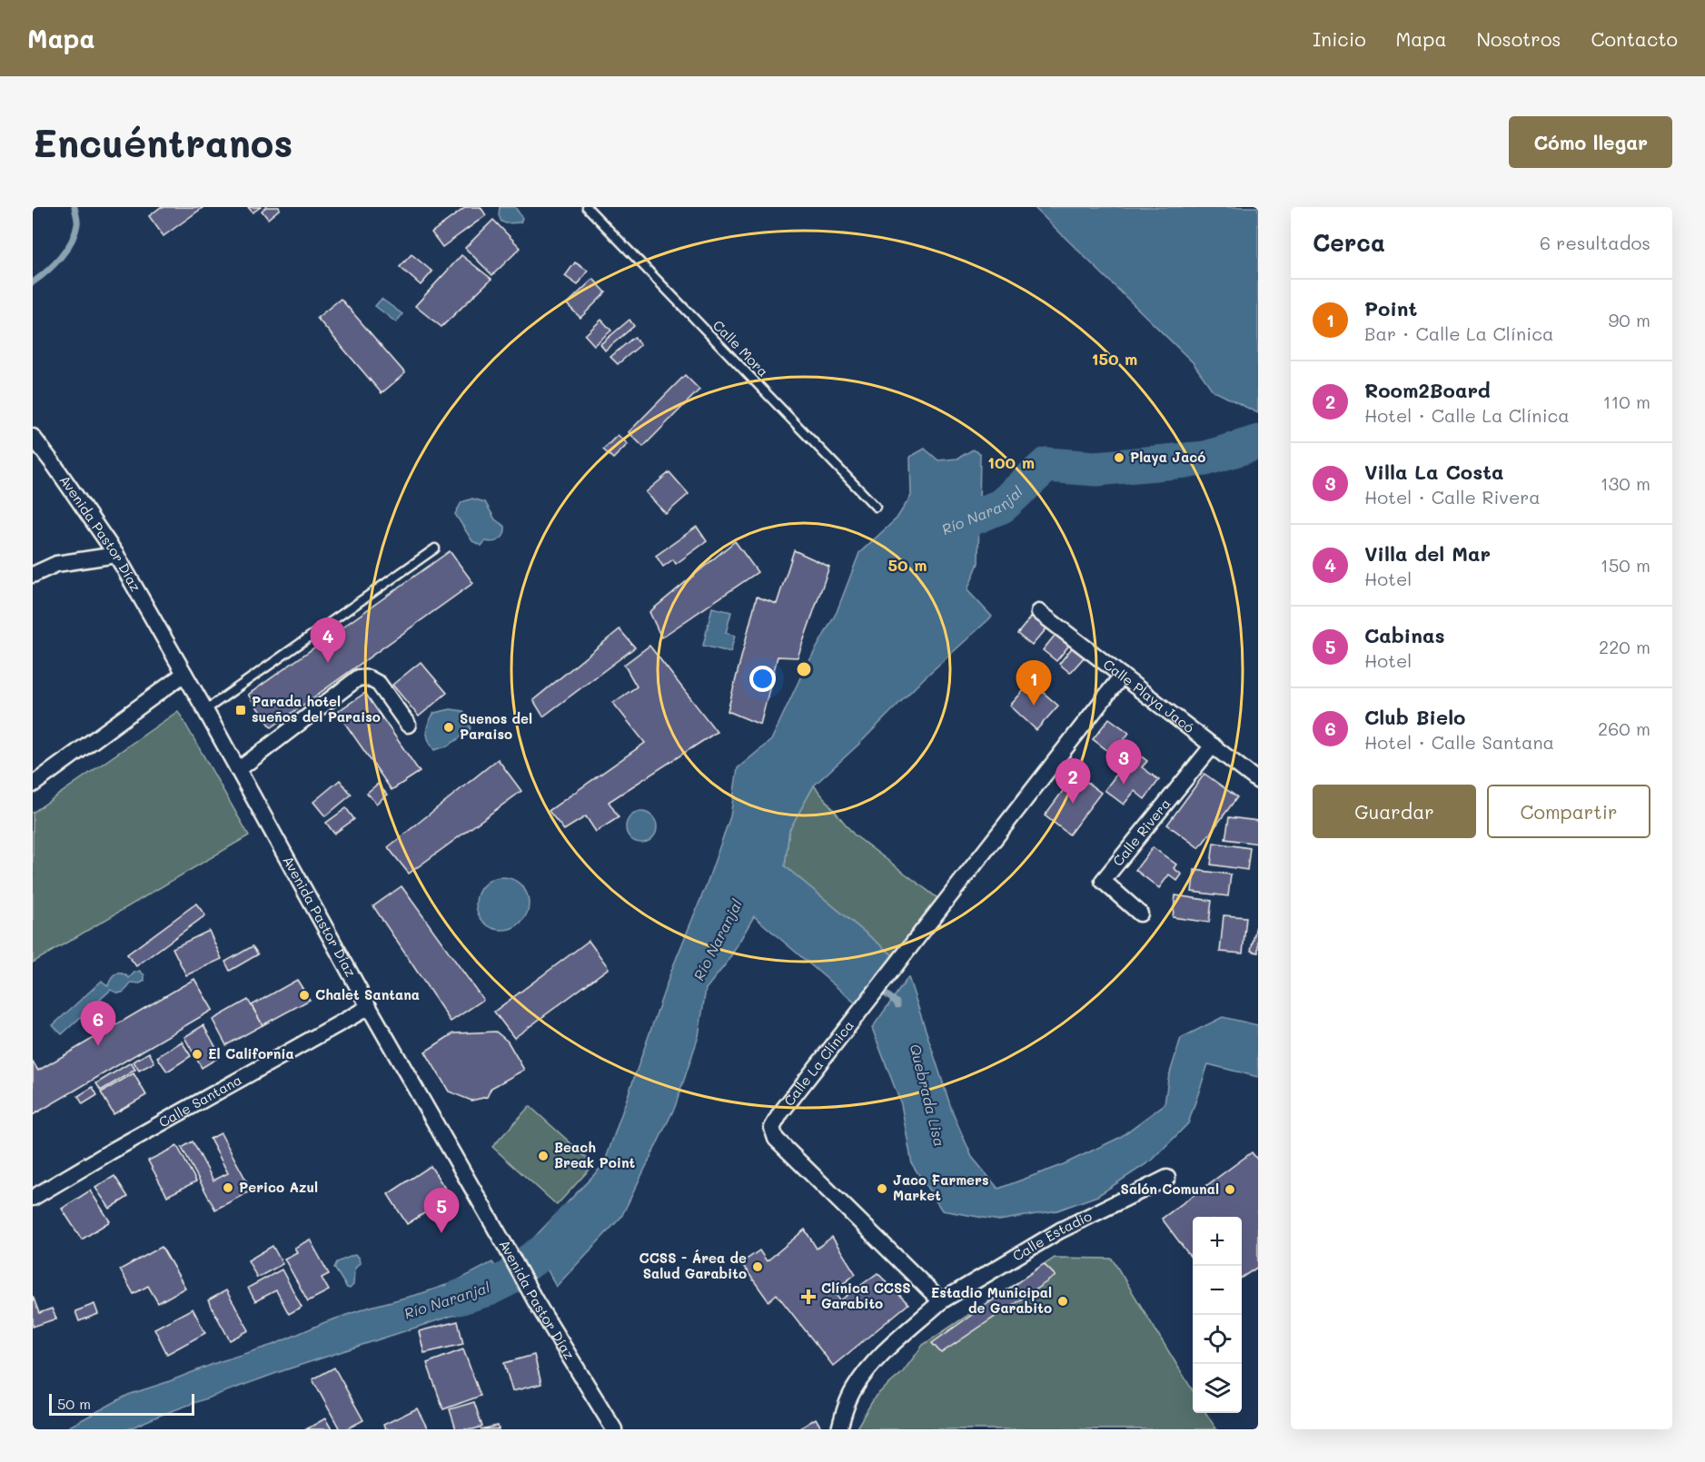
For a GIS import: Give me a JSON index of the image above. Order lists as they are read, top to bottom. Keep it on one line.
{"streets":{"street":["Avenida Pastor Díaz","Calle Playa Jacó","Calle Rivera","Calle La Clínica","Calle Santana","Calle Estadio"],"lane":["Calle Mora"]},"crossings":[["Avenida Pastor Díaz","Calle Santana"],["Calle Playa Jacó","Calle Rivera"],["Calle Playa Jacó","Calle La Clínica"],["Calle La Clínica","Calle Estadio"]],"water":["Río Naranjal","Quebrada Lisa"],"places":{"other":["Playa Jacó","Suenos del Paraiso","Chalet Santana","El California","Beach Break Point","Perico Azul","Jaco Farmers Market","Salón Comunal","CCSS - Área de Salud Garabito","Estadio Municipal de Garabito"],"transit":["Parada hotel sueños del Paraiso"],"health":["Clínica CCSS Garabito"]},"scale_bar":"50 m","page":{"header":"Mapa","nav":["Inicio","Mapa","Nosotros","Contacto"],"buttons":["Cómo llegar",["Guardar","Compartir"]],"title":"Encuéntranos","heading":["Cerca","6 resultados"],"list":[{"mark":"1","name":"Point","note":"Bar · Calle La Clínica","value":"90 m"},{"mark":"2","name":"Room2Board","note":"Hotel · Calle La Clínica","value":"110 m"},{"mark":"3","name":"Villa La Costa","note":"Hotel · Calle Rivera","value":"130 m"},{"mark":"4","name":"Villa del Mar","note":"Hotel","value":"150 m"},{"mark":"5","name":"Cabinas","note":"Hotel","value":"220 m"},{"mark":"6","name":"Club Bielo","note":"Hotel · Calle Santana","value":"260 m"}],"pins":["4","1","3","2","6","5"],"map_buttons":["+","−"],"scale":"50 m"},"rings":["150 m","100 m","50 m"]}
